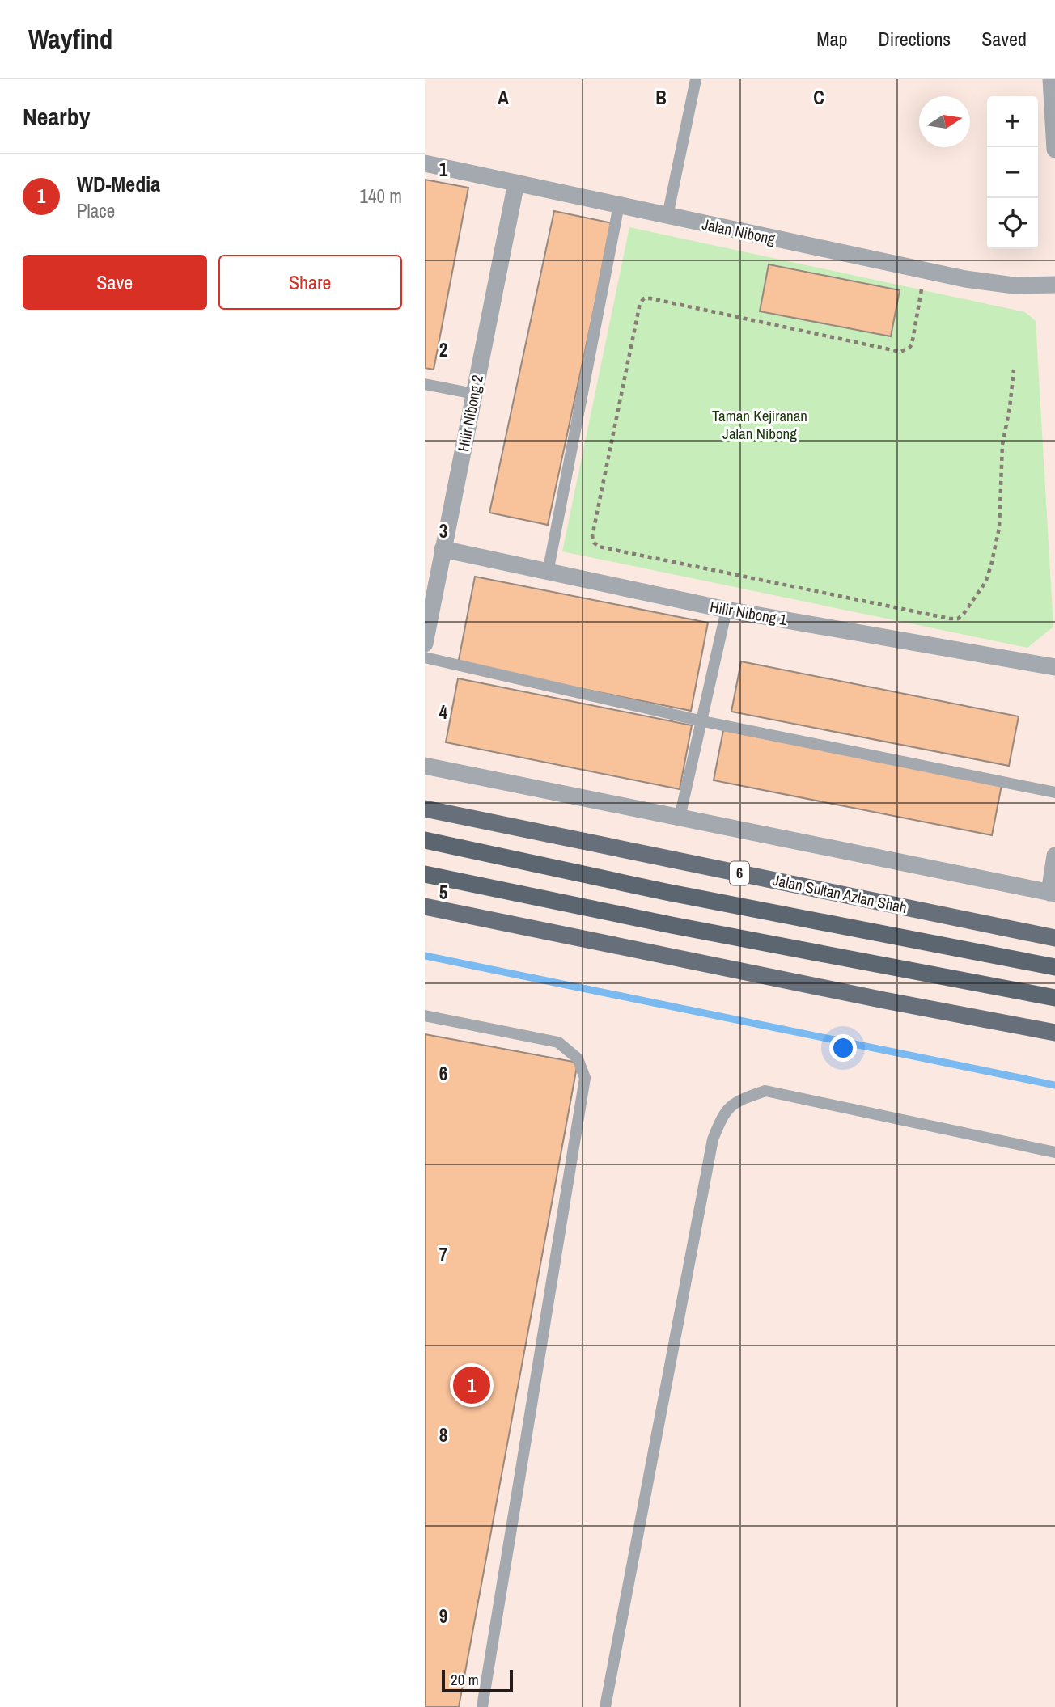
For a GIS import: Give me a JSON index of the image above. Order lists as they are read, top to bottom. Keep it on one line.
{"streets":{"highway":["6","Jalan Sultan Azlan Shah"],"street":["Jalan Nibong","Hilir Nibong 2","Hilir Nibong 1"]},"crossings":[["Jalan Nibong","Hilir Nibong 2"],["Hilir Nibong 2","Hilir Nibong 1"]],"parks":["Taman Kejiranan Jalan Nibong"],"scale_bar":"20 m","north":"right","page":{"header":"Wayfind","nav":["Map","Directions","Saved"],"heading":"Nearby","map_buttons":["+","−"],"list":[{"mark":"1","name":"WD-Media","note":"Place","value":"140 m"}],"buttons":["Save","Share"],"pins":"1","scale":"20 m"},"grid":{"columns":["A","B","C"],"rows":["1","2","3","4","5","6","7","8","9"]}}
